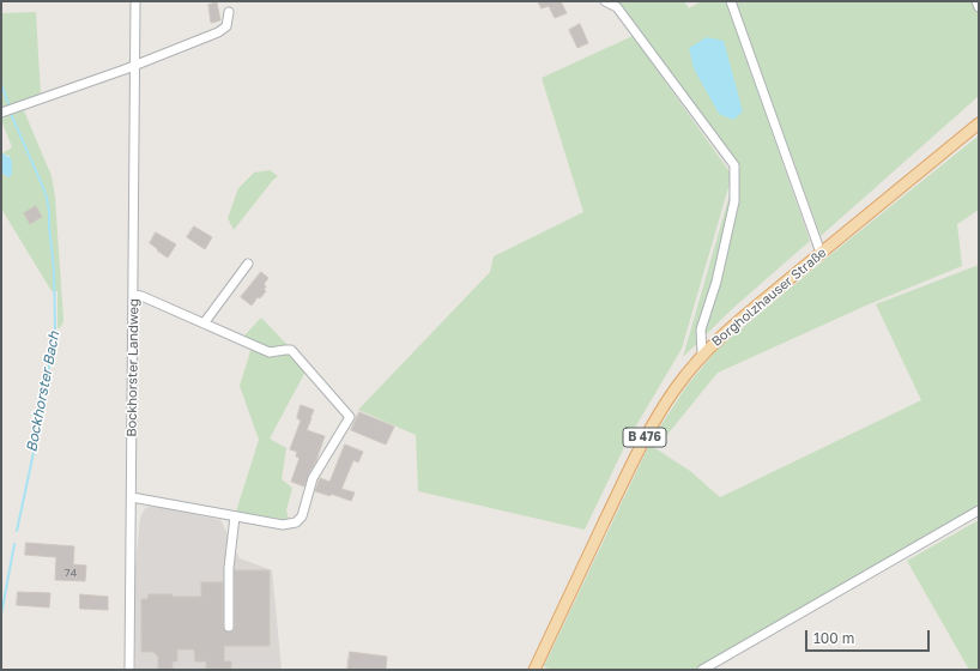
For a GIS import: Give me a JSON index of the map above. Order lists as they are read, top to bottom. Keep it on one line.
{"streets":{"main road":["Borgholzhauser Straße","B 476"],"street":["Bockhorster Landweg"]},"water":["Bockhorster Bach"],"house_numbers":["74"],"scale_bar":"100 m"}
